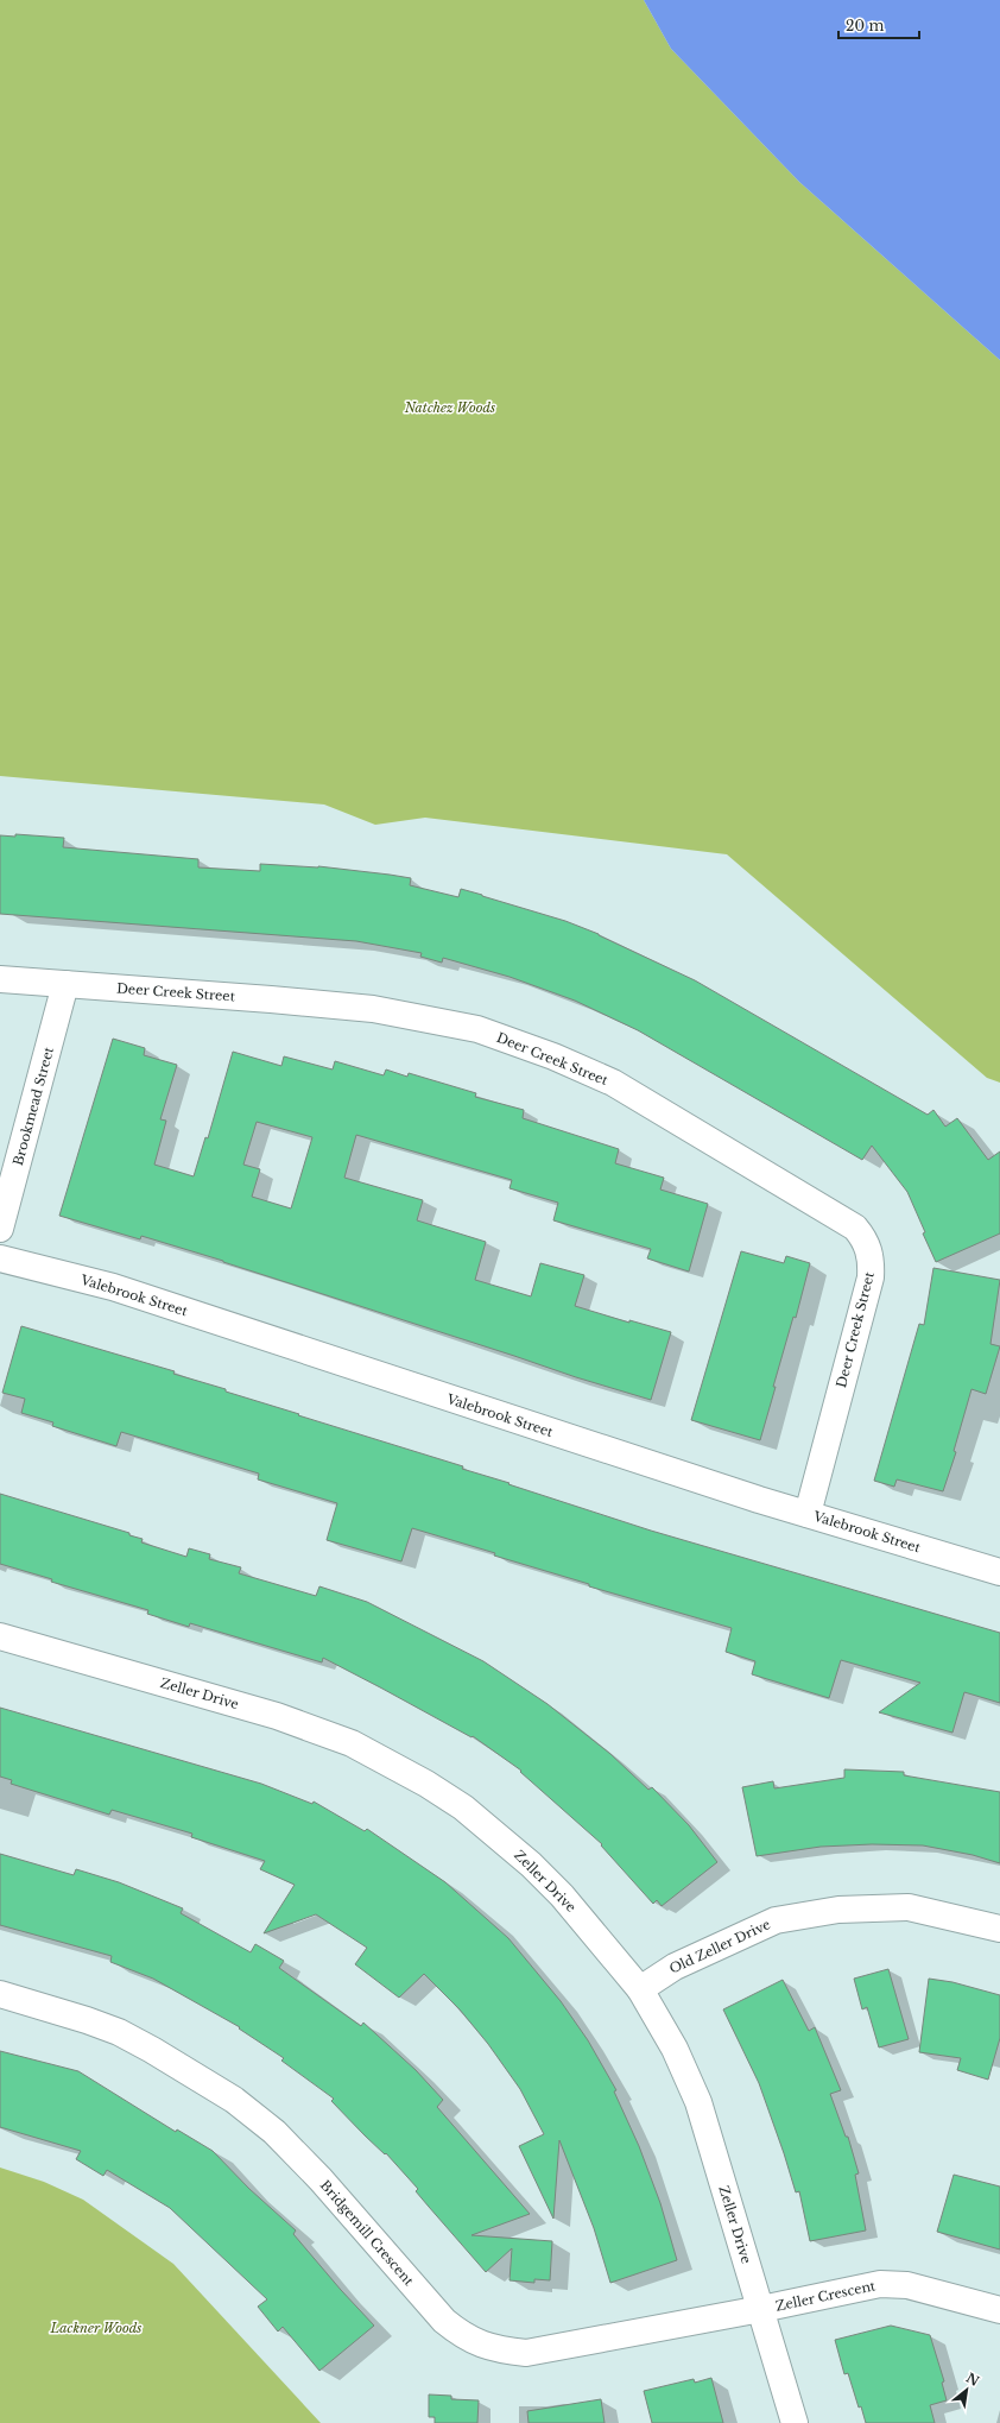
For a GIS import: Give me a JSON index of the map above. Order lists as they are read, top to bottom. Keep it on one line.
{"streets":{"street":["Deer Creek Street","Brookmead Street","Valebrook Street","Zeller Drive","Old Zeller Drive","Bridgemill Crescent","Zeller Crescent"]},"crossings":[["Deer Creek Street","Brookmead Street"],["Deer Creek Street","Valebrook Street"],["Zeller Drive","Old Zeller Drive"],["Zeller Drive","Bridgemill Crescent"],["Zeller Drive","Zeller Crescent"],["Bridgemill Crescent","Zeller Crescent"]],"parks":["Natchez Woods","Lackner Woods"],"scale_bar":"20 m","north":"top right"}
